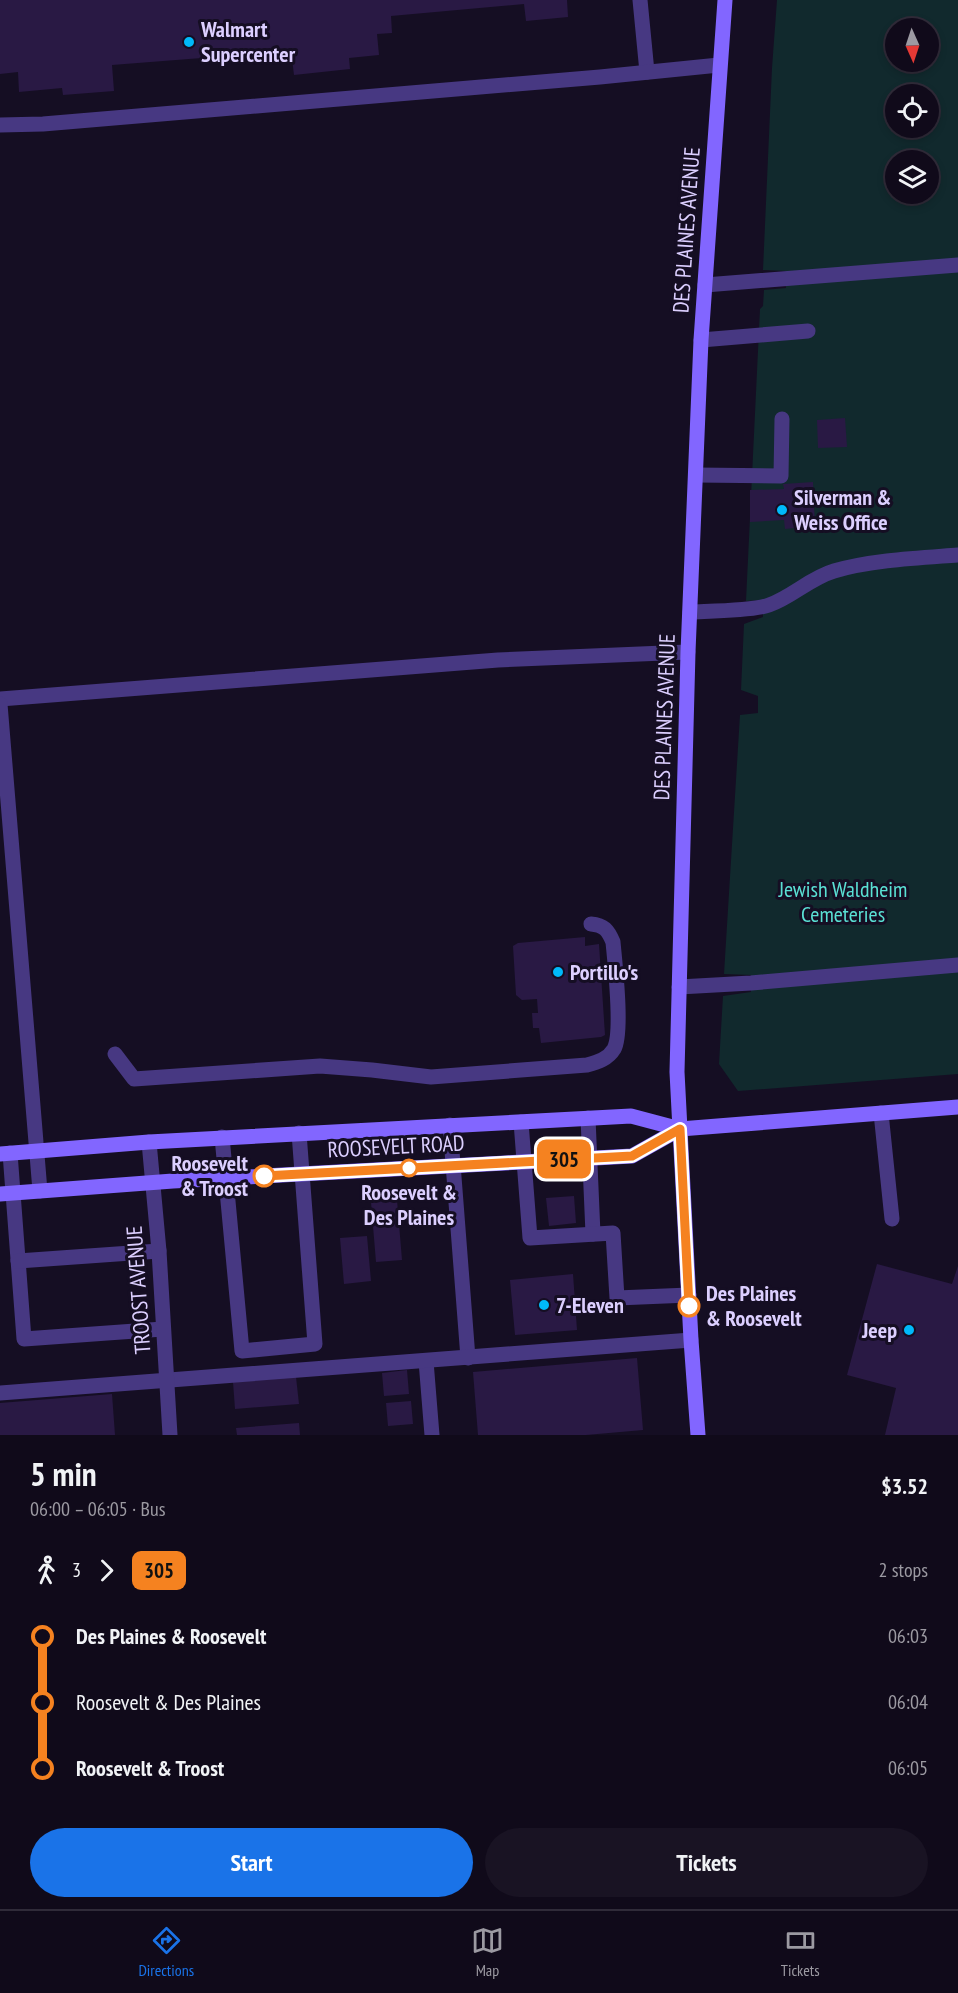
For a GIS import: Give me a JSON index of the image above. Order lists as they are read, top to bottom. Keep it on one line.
{"streets":{"main road":["DES PLAINES AVENUE","ROOSEVELT ROAD"],"street":["TROOST AVENUE"]},"crossings":[["DES PLAINES AVENUE","ROOSEVELT ROAD"],["ROOSEVELT ROAD","TROOST AVENUE"]],"parks":["Jewish Waldheim Cemeteries"],"places":["Walmart Supercenter","Silverman & Weiss Office","Portillo's","Roosevelt & Des Plaines","Roosevelt & Troost","7-Eleven","Des Plaines & Roosevelt","Jeep"],"lines":["bus line 305"],"north":"bottom","page":{"on_map":"305","heading":["5 min","06:00 – 06:05 · Bus","$3.52"],"legs":["3","305","2 stops"],"list":[{"name":"Des Plaines & Roosevelt","value":"06:03"},{"name":"Roosevelt & Des Plaines","value":"06:04"},{"name":"Roosevelt & Troost","value":"06:05"}],"buttons":["Start","Tickets"],"tabs":["Directions","Map","Tickets"]}}
